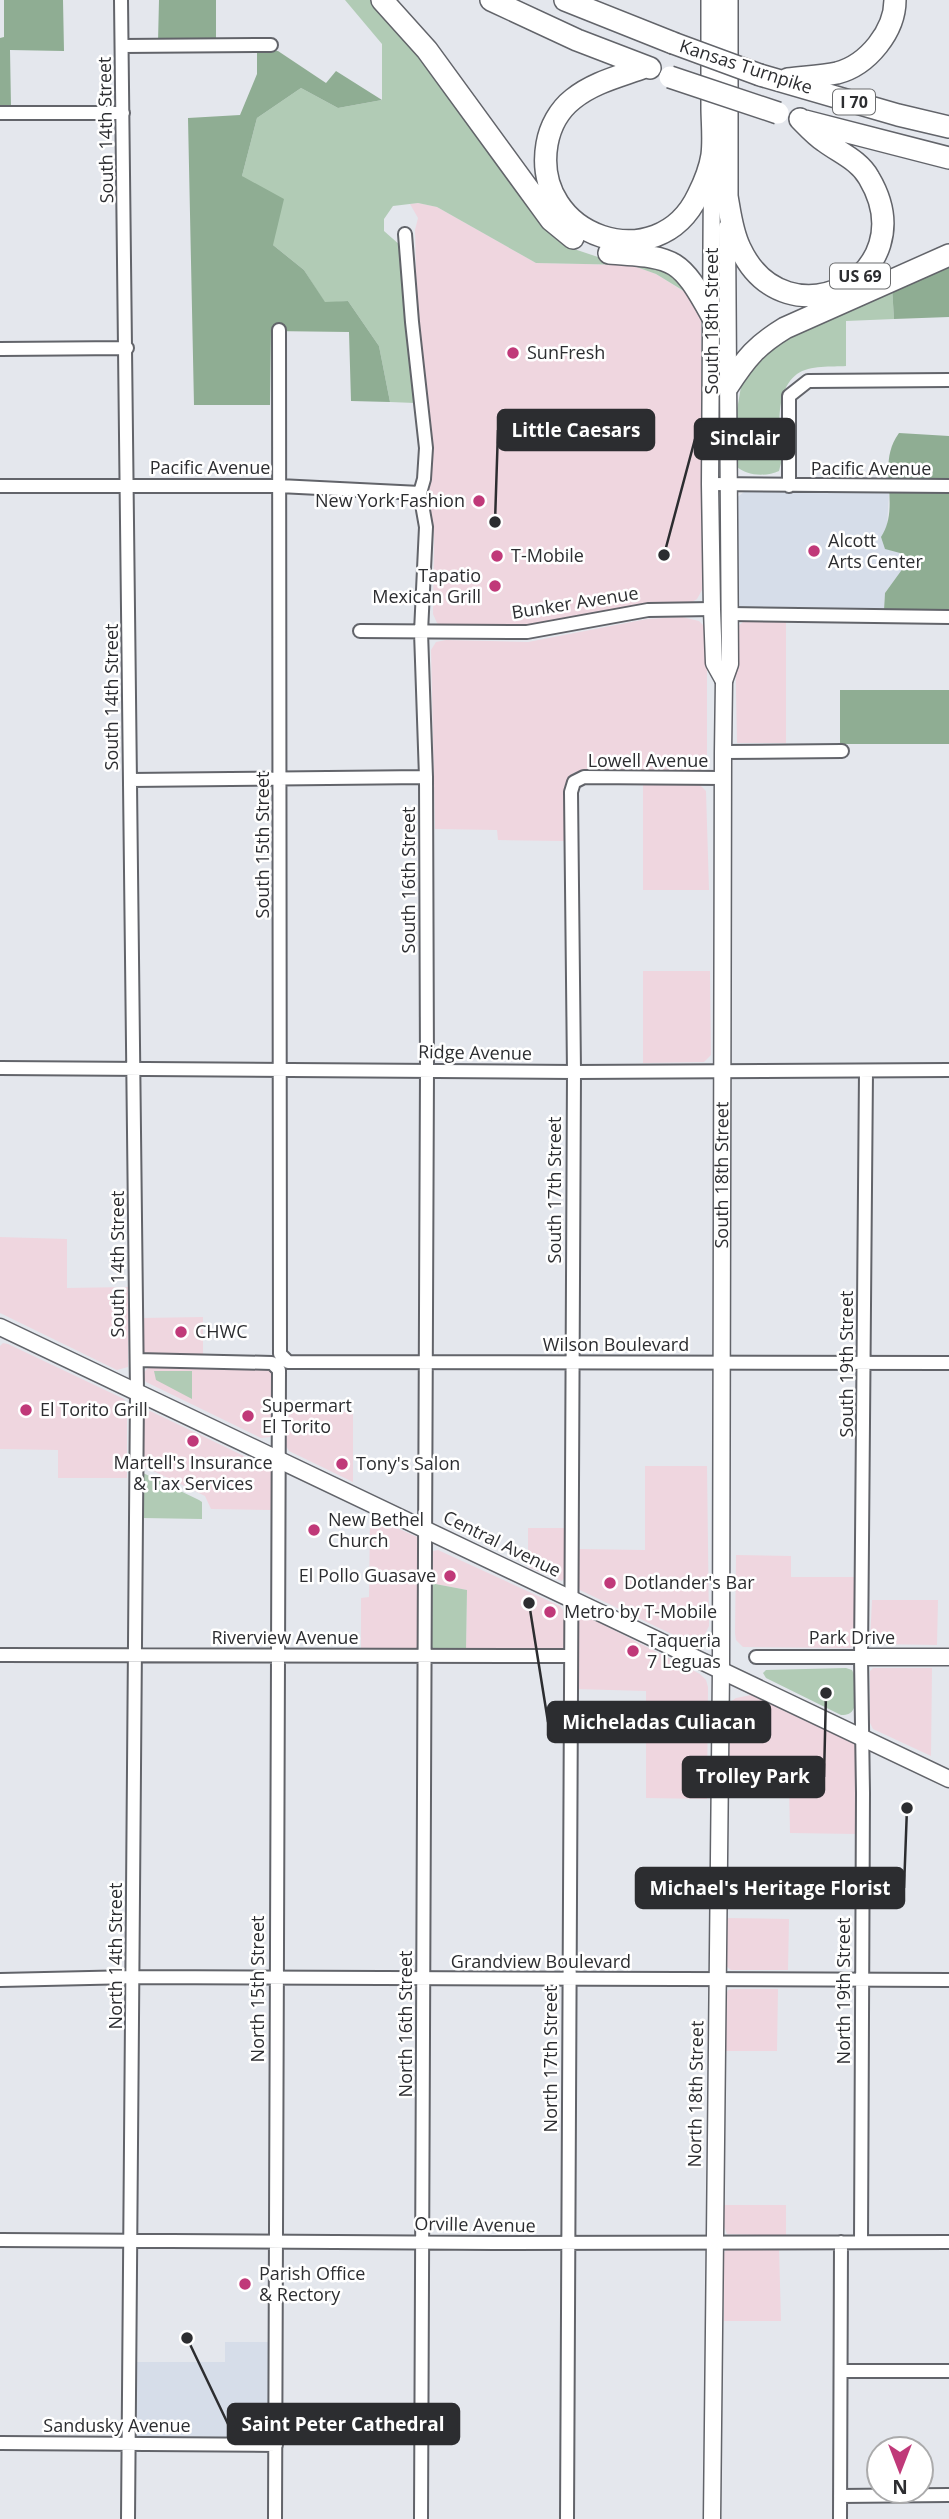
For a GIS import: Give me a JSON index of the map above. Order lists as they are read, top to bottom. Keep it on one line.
{"streets":{"highway":["Kansas Turnpike","I 70","US 69","South 18th Street"],"main road":["Central Avenue","Park Drive","North 18th Street"],"street":["South 14th Street","Pacific Avenue","Bunker Avenue","Lowell Avenue","South 15th Street","South 16th Street","Ridge Avenue","South 17th Street","Wilson Boulevard","South 19th Street","Riverview Avenue","North 14th Street","Grandview Boulevard","North 15th Street","North 19th Street","North 16th Street","North 17th Street","Orville Avenue","Sandusky Avenue"]},"crossings":[["Kansas Turnpike","I 70"],["Kansas Turnpike","US 69"],["South 14th Street","Pacific Avenue"],["South 14th Street","Ridge Avenue"],["South 14th Street","Wilson Boulevard"],["South 14th Street","Central Avenue"],["South 14th Street","North 14th Street"],["US 69","South 18th Street"],["South 18th Street","Pacific Avenue"],["South 18th Street","Bunker Avenue"],["South 18th Street","Lowell Avenue"],["South 18th Street","Ridge Avenue"],["South 18th Street","Wilson Boulevard"],["South 18th Street","Central Avenue"],["South 18th Street","North 18th Street"],["Pacific Avenue","South 15th Street"],["Pacific Avenue","South 16th Street"],["Bunker Avenue","South 16th Street"],["Lowell Avenue","South 17th Street"],["South 15th Street","Ridge Avenue"],["South 15th Street","Wilson Boulevard"],["South 15th Street","Central Avenue"],["South 15th Street","North 15th Street"],["South 16th Street","Ridge Avenue"],["South 16th Street","Wilson Boulevard"],["South 16th Street","Central Avenue"],["South 16th Street","North 16th Street"],["Ridge Avenue","South 17th Street"],["Ridge Avenue","South 19th Street"],["South 17th Street","Wilson Boulevard"],["South 17th Street","Central Avenue"],["South 17th Street","North 17th Street"],["Wilson Boulevard","South 19th Street"],["South 19th Street","Park Drive"],["South 19th Street","North 19th Street"],["Central Avenue","North 14th Street"],["Central Avenue","North 15th Street"],["Central Avenue","North 19th Street"],["Central Avenue","North 16th Street"],["Central Avenue","North 17th Street"],["Central Avenue","North 18th Street"],["Riverview Avenue","North 14th Street"],["Riverview Avenue","North 15th Street"],["Riverview Avenue","North 16th Street"],["Riverview Avenue","North 17th Street"],["Park Drive","North 19th Street"],["North 14th Street","Grandview Boulevard"],["North 14th Street","Orville Avenue"],["North 14th Street","Sandusky Avenue"],["Grandview Boulevard","North 15th Street"],["Grandview Boulevard","North 19th Street"],["Grandview Boulevard","North 16th Street"],["Grandview Boulevard","North 17th Street"],["Grandview Boulevard","North 18th Street"],["North 15th Street","Orville Avenue"],["North 15th Street","Sandusky Avenue"],["North 19th Street","Orville Avenue"],["North 16th Street","Orville Avenue"],["North 17th Street","Orville Avenue"],["North 18th Street","Orville Avenue"]],"places":["SunFresh","New York Fashion","Little Caesars","Alcott Arts Center","Sinclair","T-Mobile","Tapatio Mexican Grill","CHWC","El Torito Grill","Supermart El Torito","Martell's Insurance & Tax Services","Tony's Salon","New Bethel Church","El Pollo Guasave","Dotlander's Bar","Micheladas Culiacan","Metro by T-Mobile","Taqueria 7 Leguas","Trolley Park","Michael's Heritage Florist","Parish Office & Rectory","Saint Peter Cathedral"],"north":"bottom"}
